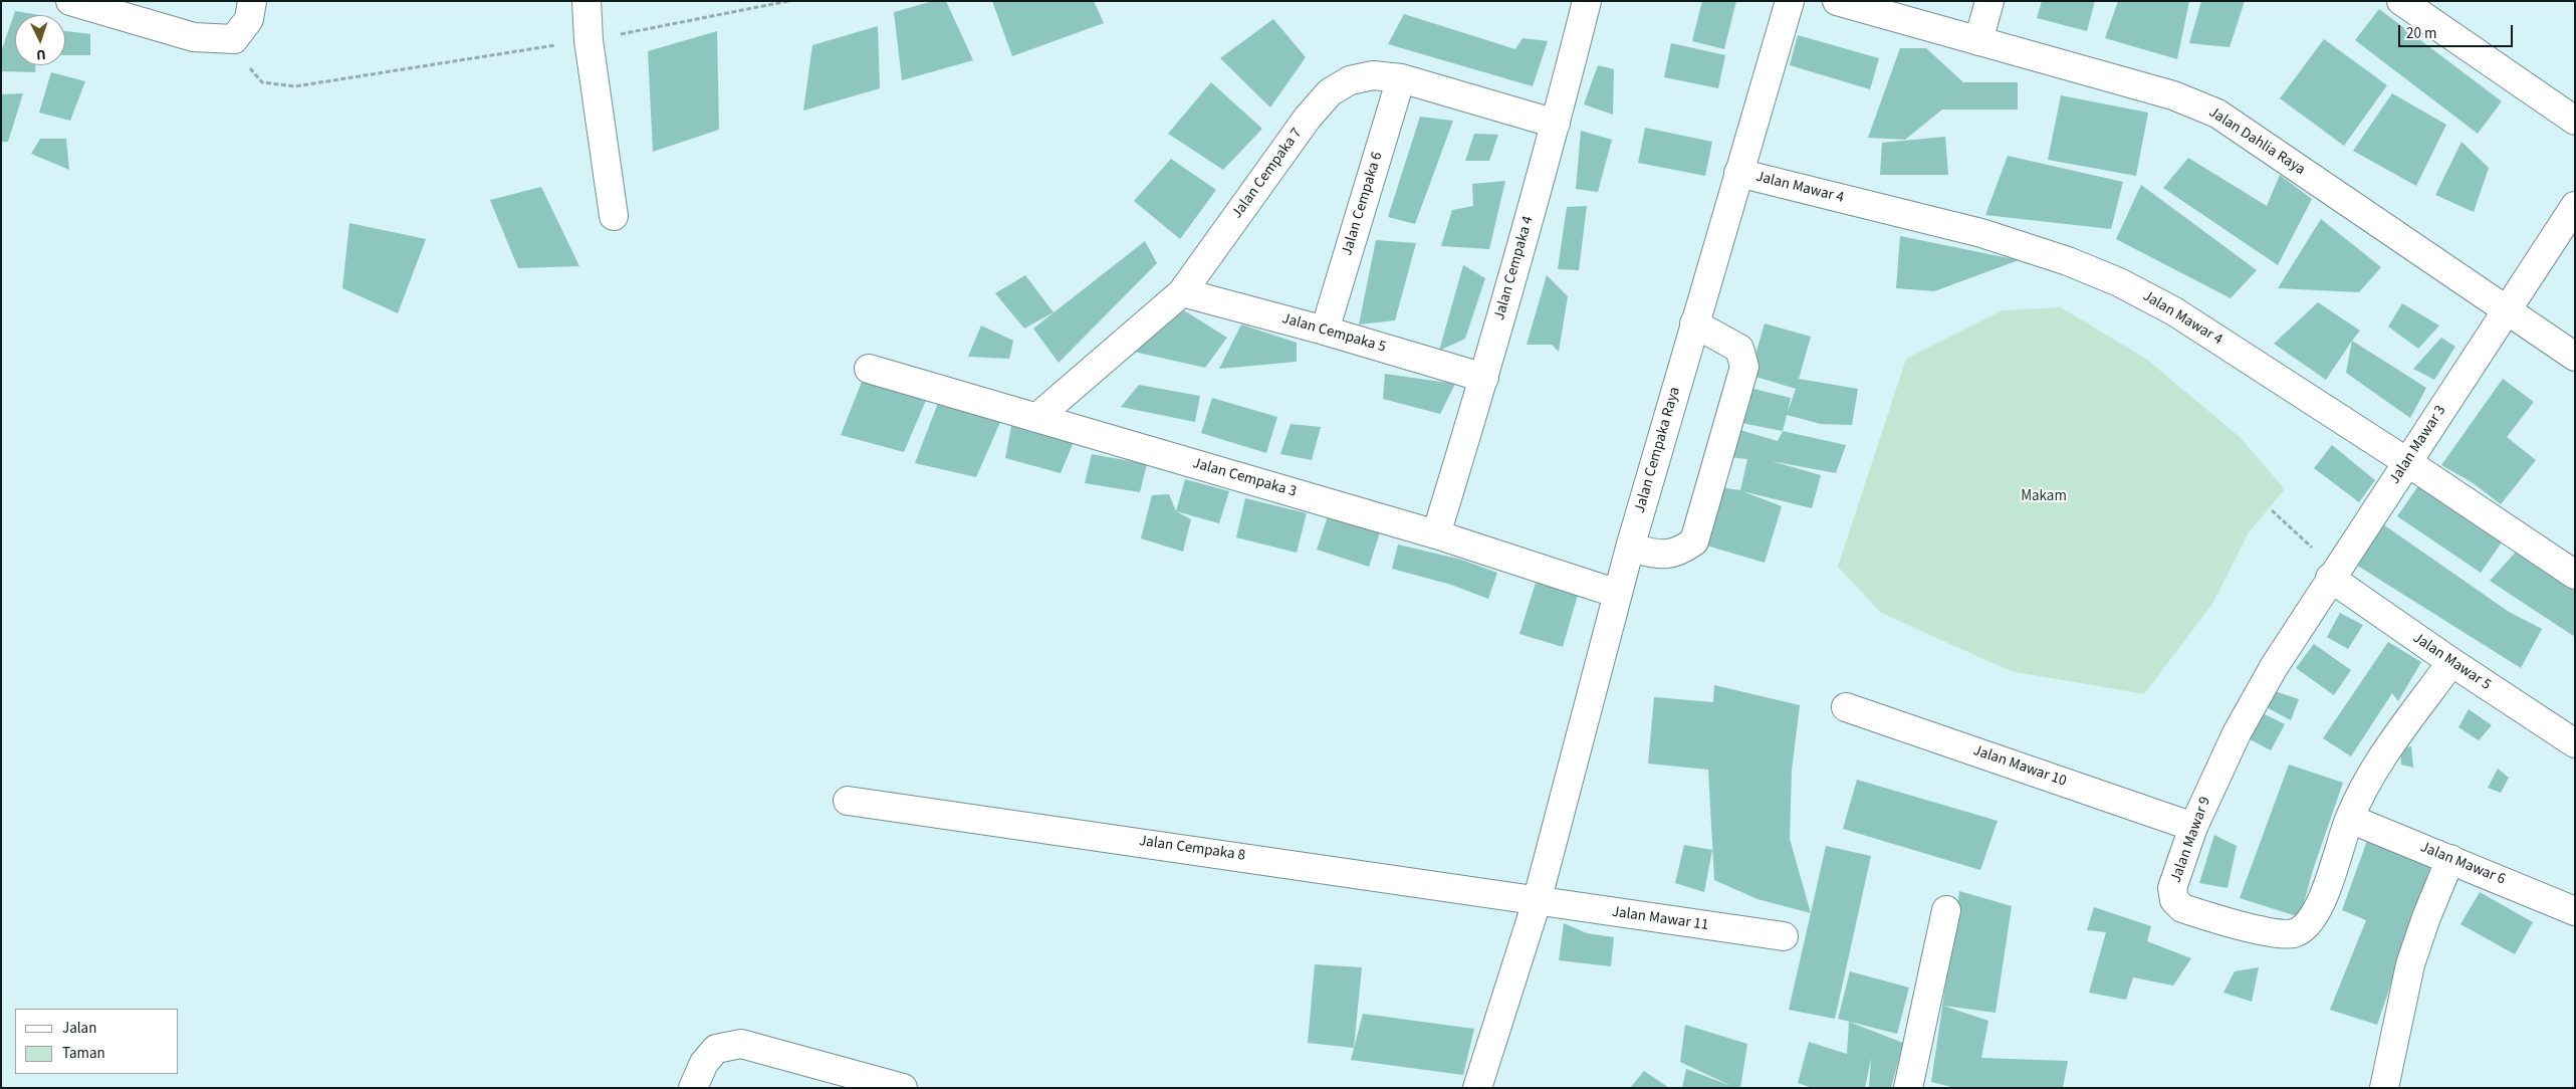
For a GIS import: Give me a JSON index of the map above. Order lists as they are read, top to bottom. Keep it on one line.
{"streets":{"street":["Jalan Dahlia Raya","Jalan Cempaka 7","Jalan Mawar 4","Jalan Cempaka 6","Jalan Cempaka 4","Jalan Cempaka 5","Jalan Mawar 3","Jalan Cempaka Raya","Jalan Cempaka 3","Jalan Mawar 5","Jalan Mawar 10","Jalan Mawar 9","Jalan Cempaka 8","Jalan Mawar 6","Jalan Mawar 11"]},"crossings":[["Jalan Dahlia Raya","Jalan Mawar 3"],["Jalan Cempaka 7","Jalan Cempaka 6"],["Jalan Cempaka 7","Jalan Cempaka 4"],["Jalan Cempaka 7","Jalan Cempaka 5"],["Jalan Cempaka 7","Jalan Cempaka 3"],["Jalan Mawar 4","Jalan Mawar 3"],["Jalan Mawar 4","Jalan Cempaka Raya"],["Jalan Cempaka 6","Jalan Cempaka 5"],["Jalan Cempaka 4","Jalan Cempaka 5"],["Jalan Cempaka 4","Jalan Cempaka 3"],["Jalan Mawar 3","Jalan Mawar 5"],["Jalan Mawar 3","Jalan Mawar 9"],["Jalan Cempaka Raya","Jalan Cempaka 3"],["Jalan Cempaka Raya","Jalan Cempaka 8"],["Jalan Cempaka Raya","Jalan Mawar 11"],["Jalan Mawar 5","Jalan Mawar 9"],["Jalan Mawar 10","Jalan Mawar 9"],["Jalan Mawar 9","Jalan Mawar 6"],["Jalan Cempaka 8","Jalan Mawar 11"]],"parks":["Makam"],"legend":["Jalan","Taman"],"scale_bar":"20 m","north":"bottom"}
